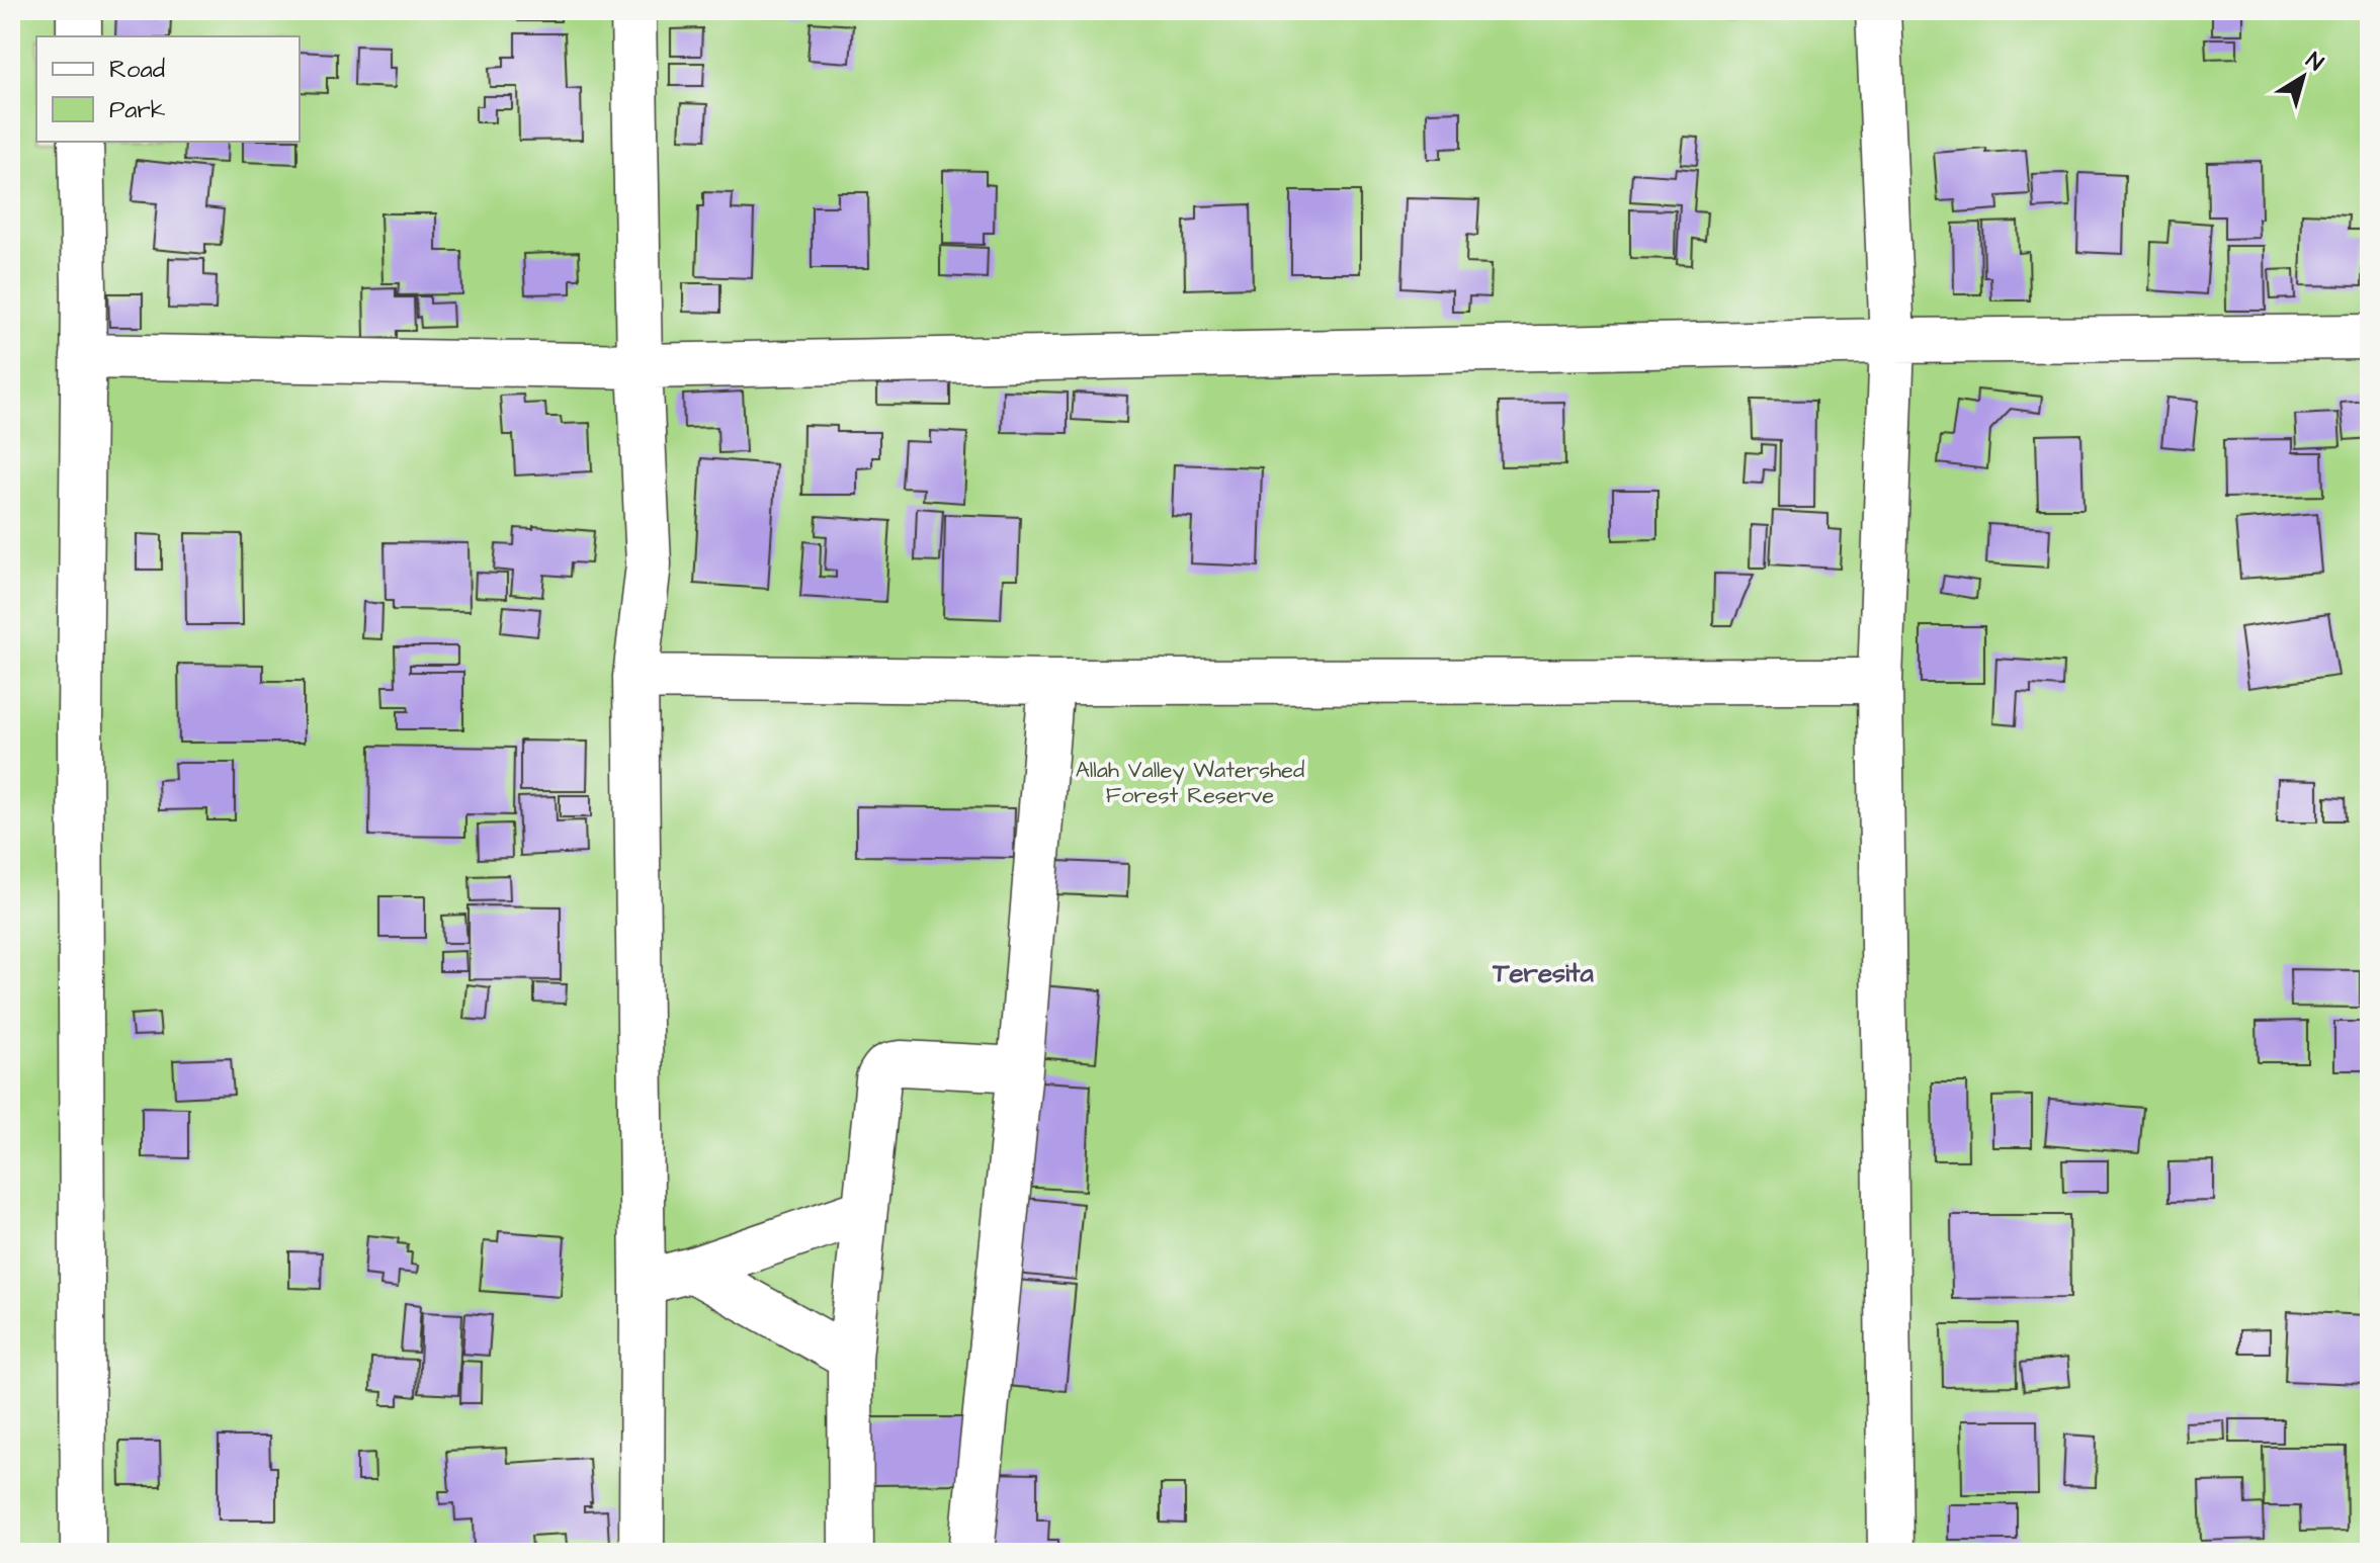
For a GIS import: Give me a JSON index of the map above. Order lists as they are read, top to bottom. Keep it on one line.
{"districts":["Teresita"],"parks":["Allah Valley Watershed Forest Reserve"],"legend":["Road","Park"],"north":"top right"}
